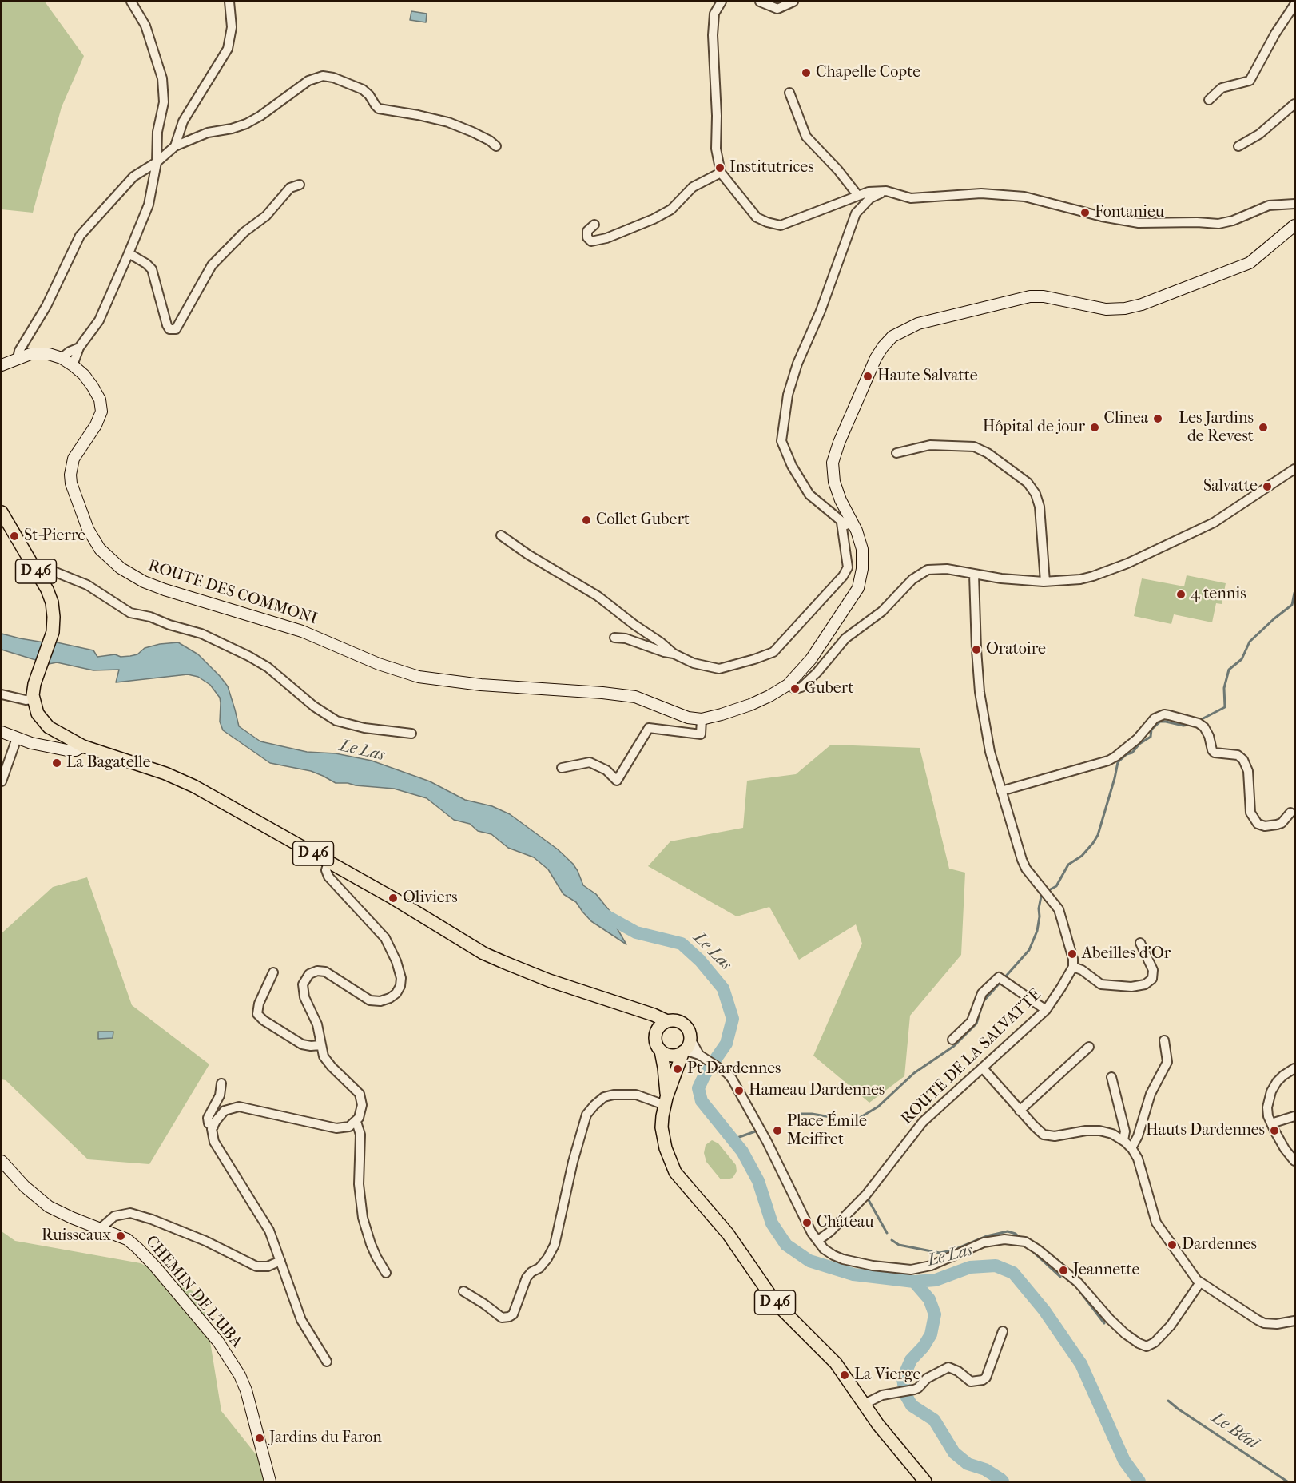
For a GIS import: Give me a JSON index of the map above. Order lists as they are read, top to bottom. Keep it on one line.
{"streets":{"main road":["D 46"],"street":["ROUTE DES COMMONI","ROUTE DE LA SALVATTE","CHEMIN DE L'UBA"]},"water":["Le Las","Le Béal"],"places":["Chapelle Copte","Institutrices","Fontanieu","Haute Salvatte","Clinea","Hôpital de jour","Les Jardins de Revest","Salvatte","Collet Gubert","St-Pierre","4 tennis","Oratoire","Gubert","La Bagatelle","Oliviers","Abeilles d'Or","Pt Dardennes","Hameau Dardennes","Place Émile Meiffret","Hauts Dardennes","Château","Ruisseaux","Dardennes","Jeannette","La Vierge","Jardins du Faron"]}
